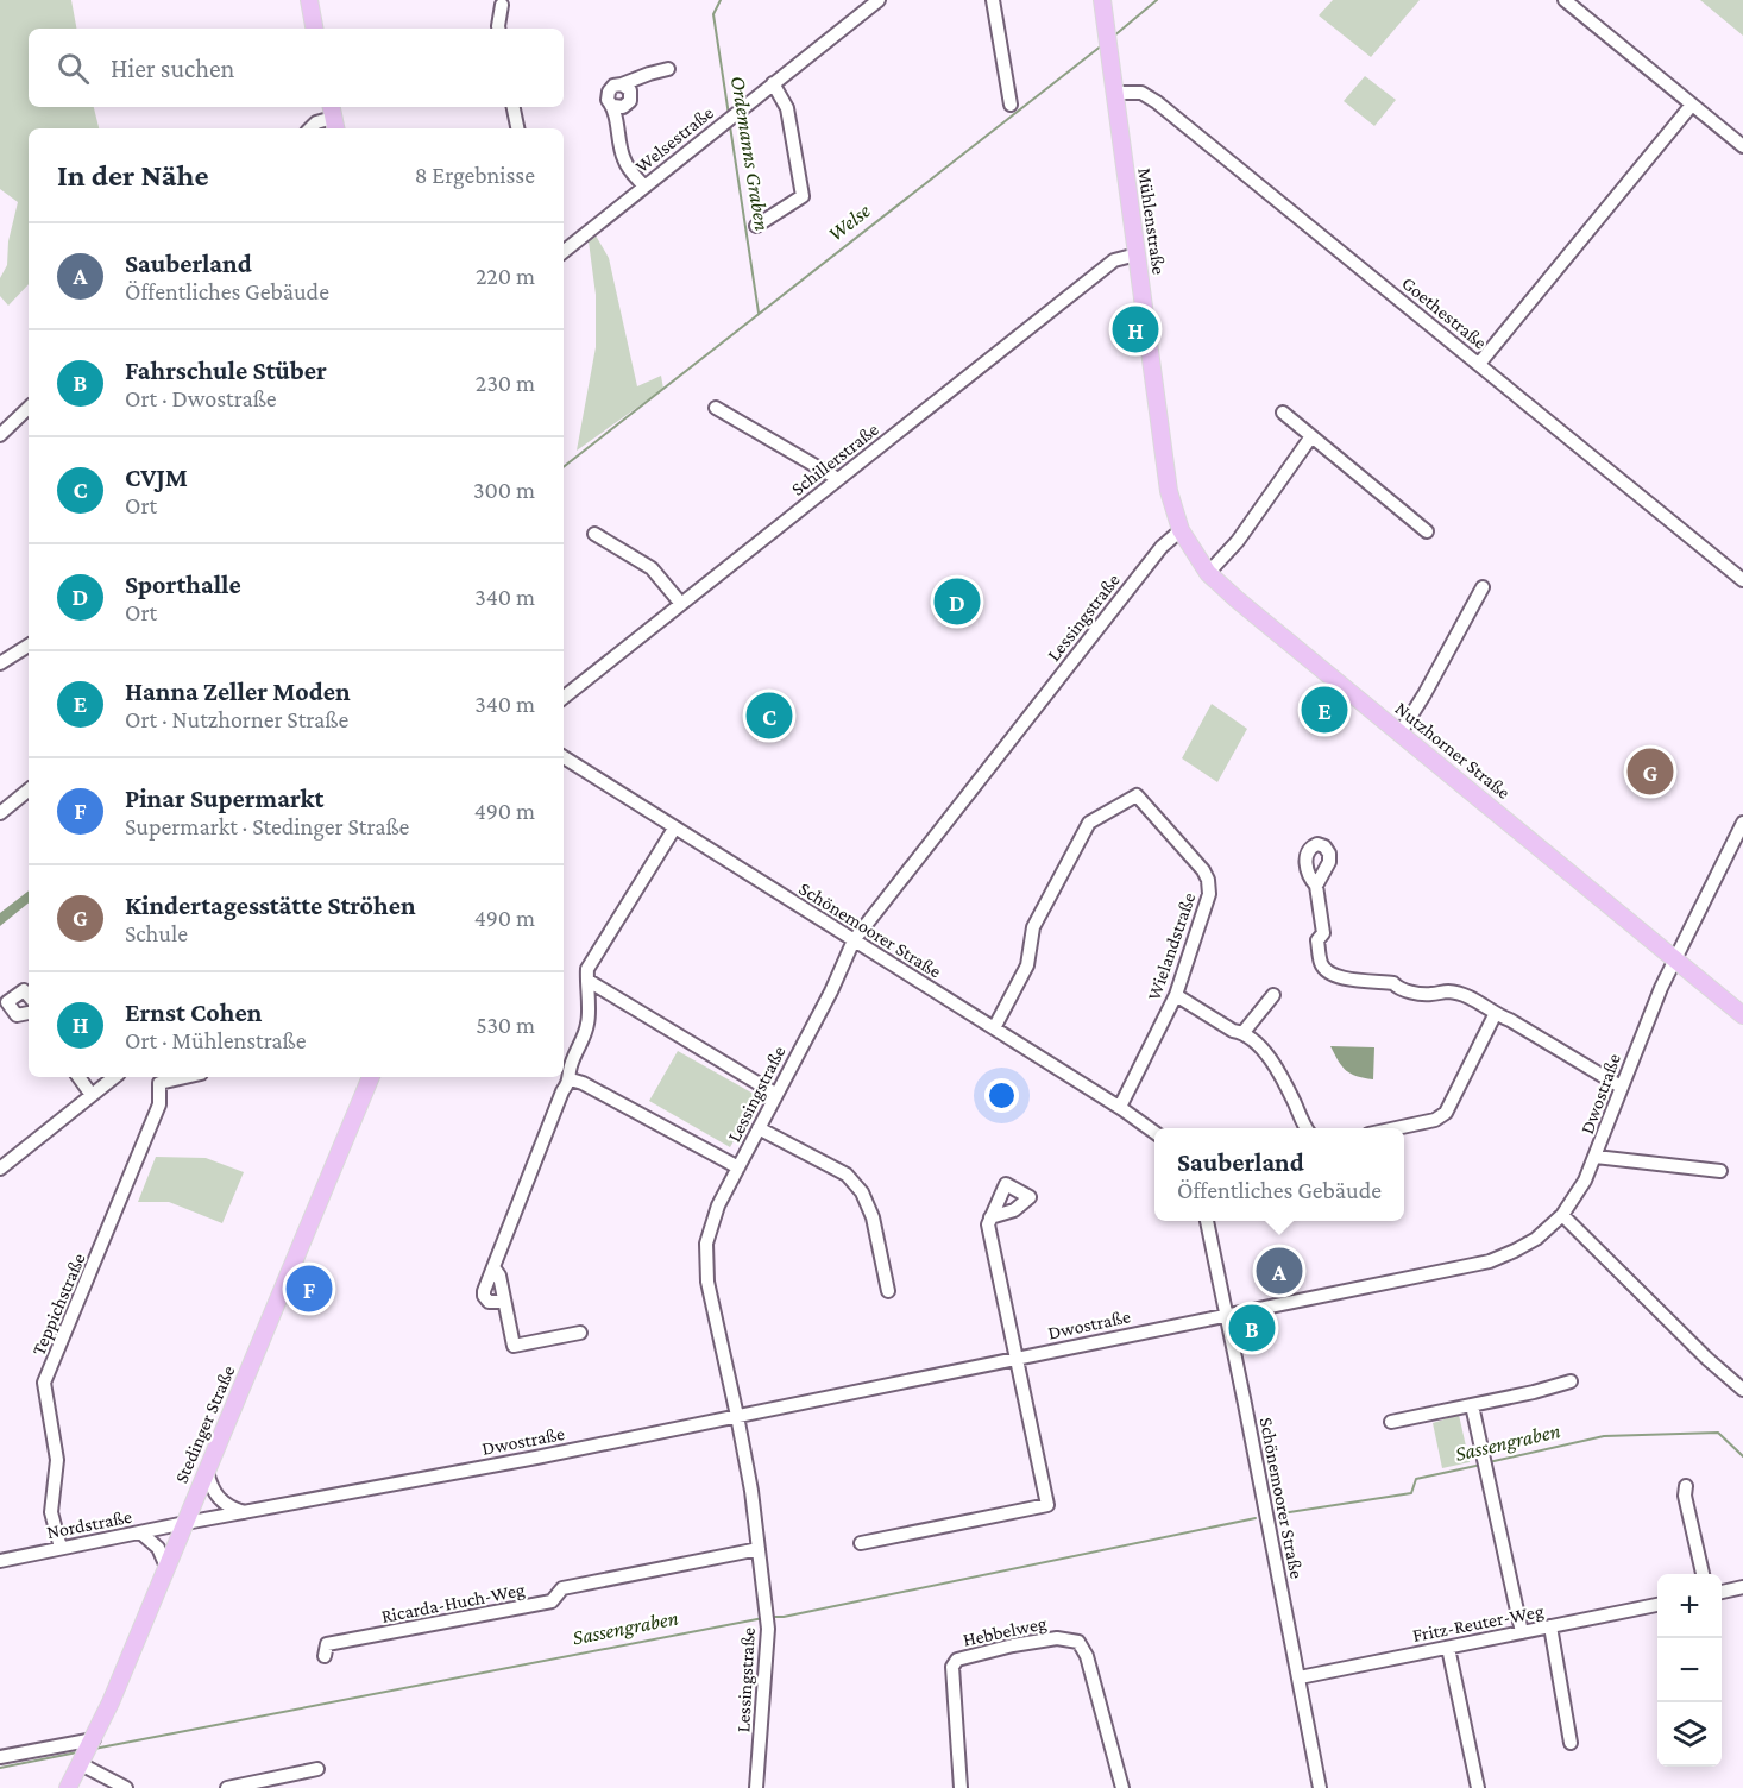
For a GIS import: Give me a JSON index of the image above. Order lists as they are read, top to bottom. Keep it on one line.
{"streets":{"main road":["Mühlenstraße","Nutzhorner Straße","Stedinger Straße"],"street":["Welsestraße","Goethestraße","Schillerstraße","Lessingstraße","Schönemoorer Straße","Wielandstraße","Dwostraße","Teppichstraße","Nordstraße","Ricarda-Huch-Weg","Fritz-Reuter-Weg","Hebbelweg"]},"crossings":[["Mühlenstraße","Goethestraße"],["Mühlenstraße","Schillerstraße"],["Mühlenstraße","Nutzhorner Straße"],["Lessingstraße","Nutzhorner Straße"],["Lessingstraße","Schönemoorer Straße"],["Lessingstraße","Dwostraße"],["Lessingstraße","Ricarda-Huch-Weg"],["Nutzhorner Straße","Dwostraße"],["Schönemoorer Straße","Wielandstraße"],["Schönemoorer Straße","Dwostraße"],["Schönemoorer Straße","Fritz-Reuter-Weg"],["Dwostraße","Stedinger Straße"],["Dwostraße","Nordstraße"],["Teppichstraße","Nordstraße"],["Stedinger Straße","Nordstraße"]],"water":["Ordemanns Graben","Welse","Sassengraben"],"page":{"search":"Hier suchen","heading":["In der Nähe","8 Ergebnisse"],"list":[{"mark":"A","name":"Sauberland","note":"Öffentliches Gebäude","value":"220 m"},{"mark":"B","name":"Fahrschule Stüber","note":"Ort · Dwostraße","value":"230 m"},{"mark":"C","name":"CVJM","note":"Ort","value":"300 m"},{"mark":"D","name":"Sporthalle","note":"Ort","value":"340 m"},{"mark":"E","name":"Hanna Zeller Moden","note":"Ort · Nutzhorner Straße","value":"340 m"},{"mark":"F","name":"Pinar Supermarkt","note":"Supermarkt · Stedinger Straße","value":"490 m"},{"mark":"G","name":"Kindertagesstätte Ströhen","note":"Schule","value":"490 m"},{"mark":"H","name":"Ernst Cohen","note":"Ort · Mühlenstraße","value":"530 m"}],"pins":["H","D","E","C","G","A","F","B"],"popup":["Sauberland","Öffentliches Gebäude"],"map_buttons":["+","−"]}}
